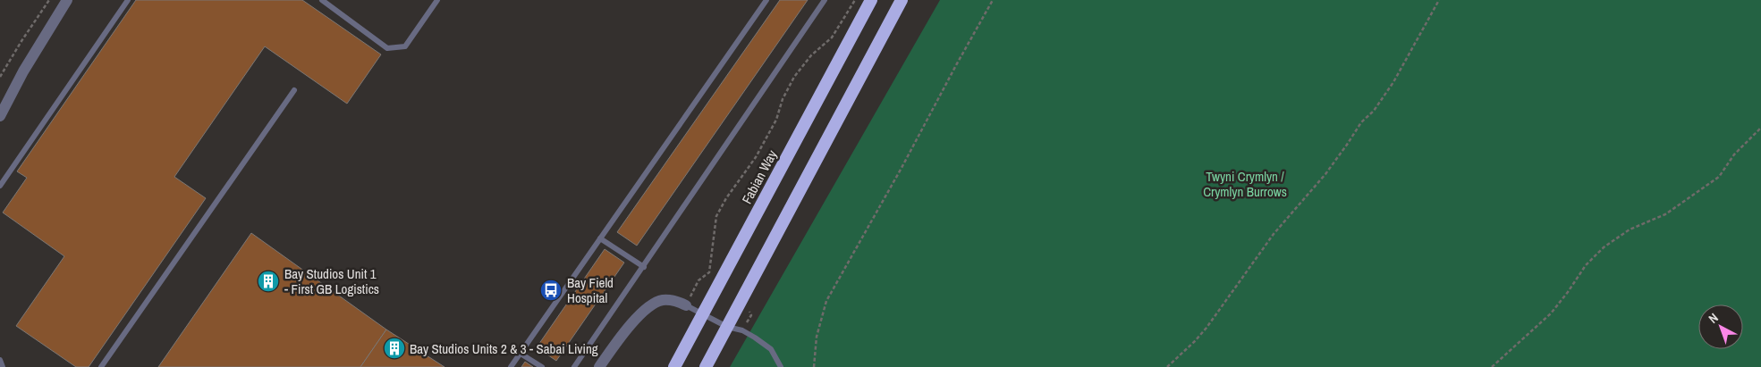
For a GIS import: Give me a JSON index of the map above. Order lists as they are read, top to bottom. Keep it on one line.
{"streets":{"highway":["Fabian Way"]},"parks":["Twyni Crymlyn / Crymlyn Burrows"],"places":{"building":["Bay Studios Unit 1 - First GB Logistics","Bay Studios Units 2 & 3 - Sabai Living"],"bus stop":["Bay Field Hospital"]},"north":"top left"}
